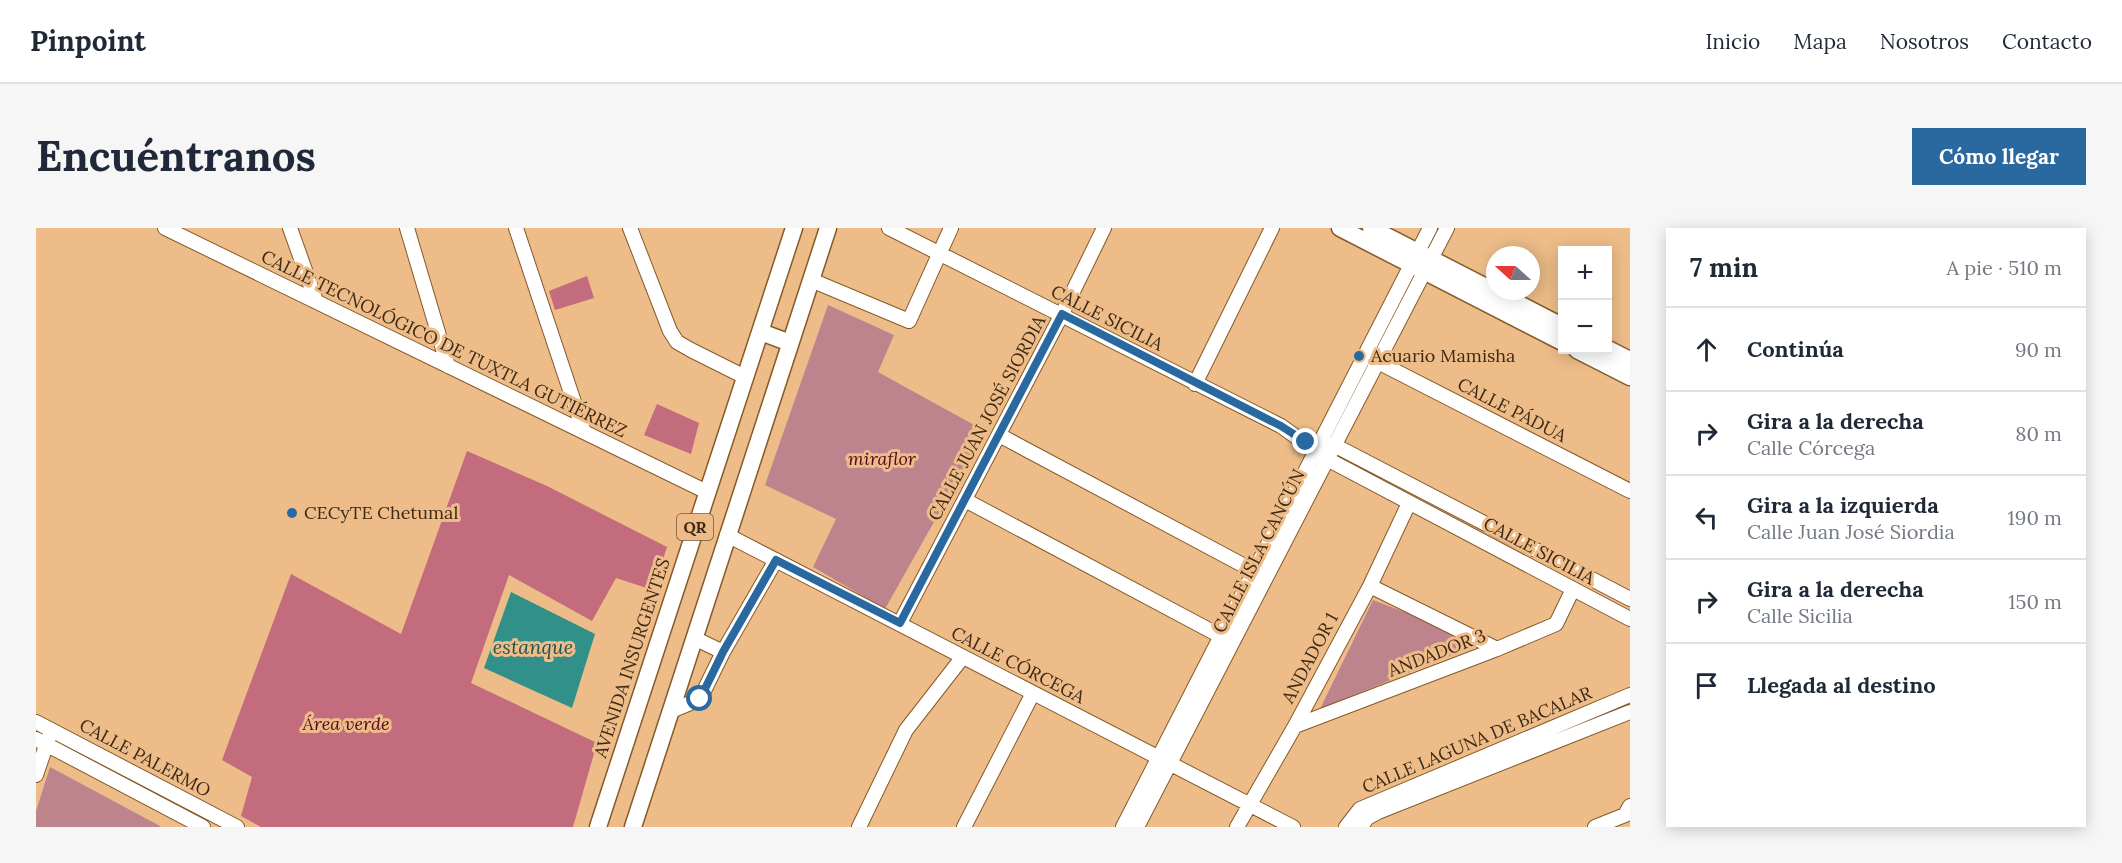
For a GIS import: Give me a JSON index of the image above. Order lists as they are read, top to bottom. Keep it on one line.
{"streets":{"main road":["QR","AVENIDA INSURGENTES"],"street":["CALLE SICILIA","CALLE TECNOLÓGICO DE TUXTLA GUTIÉRREZ","CALLE PÁDUA","CALLE JUAN JOSÉ SIORDIA","CALLE ISLA CANCÚN","ANDADOR 3","ANDADOR 1","CALLE CÓRCEGA","CALLE LAGUNA DE BACALAR","CALLE PALERMO"]},"crossings":[["CALLE SICILIA","CALLE JUAN JOSÉ SIORDIA"],["CALLE SICILIA","CALLE ISLA CANCÚN"],["CALLE SICILIA","ANDADOR 3"],["CALLE SICILIA","ANDADOR 1"],["CALLE TECNOLÓGICO DE TUXTLA GUTIÉRREZ","AVENIDA INSURGENTES"],["CALLE PÁDUA","CALLE ISLA CANCÚN"],["CALLE JUAN JOSÉ SIORDIA","CALLE CÓRCEGA"],["QR","CALLE CÓRCEGA"],["CALLE ISLA CANCÚN","CALLE CÓRCEGA"],["ANDADOR 3","ANDADOR 1"],["ANDADOR 1","CALLE CÓRCEGA"]],"water":["estanque"],"parks":["miraflor","Área verde"],"places":["Acuario Mamisha","CECyTE Chetumal"],"north":"left","page":{"header":"Pinpoint","nav":["Inicio","Mapa","Nosotros","Contacto"],"buttons":"Cómo llegar","title":"Encuéntranos","heading":["7 min","A pie · 510 m"],"map_buttons":["+","−"],"list":[["Continúa","90 m"],["Gira a la derecha","Calle Córcega","80 m"],["Gira a la izquierda","Calle Juan José Siordia","190 m"],["Gira a la derecha","Calle Sicilia","150 m"],"Llegada al destino"]}}
